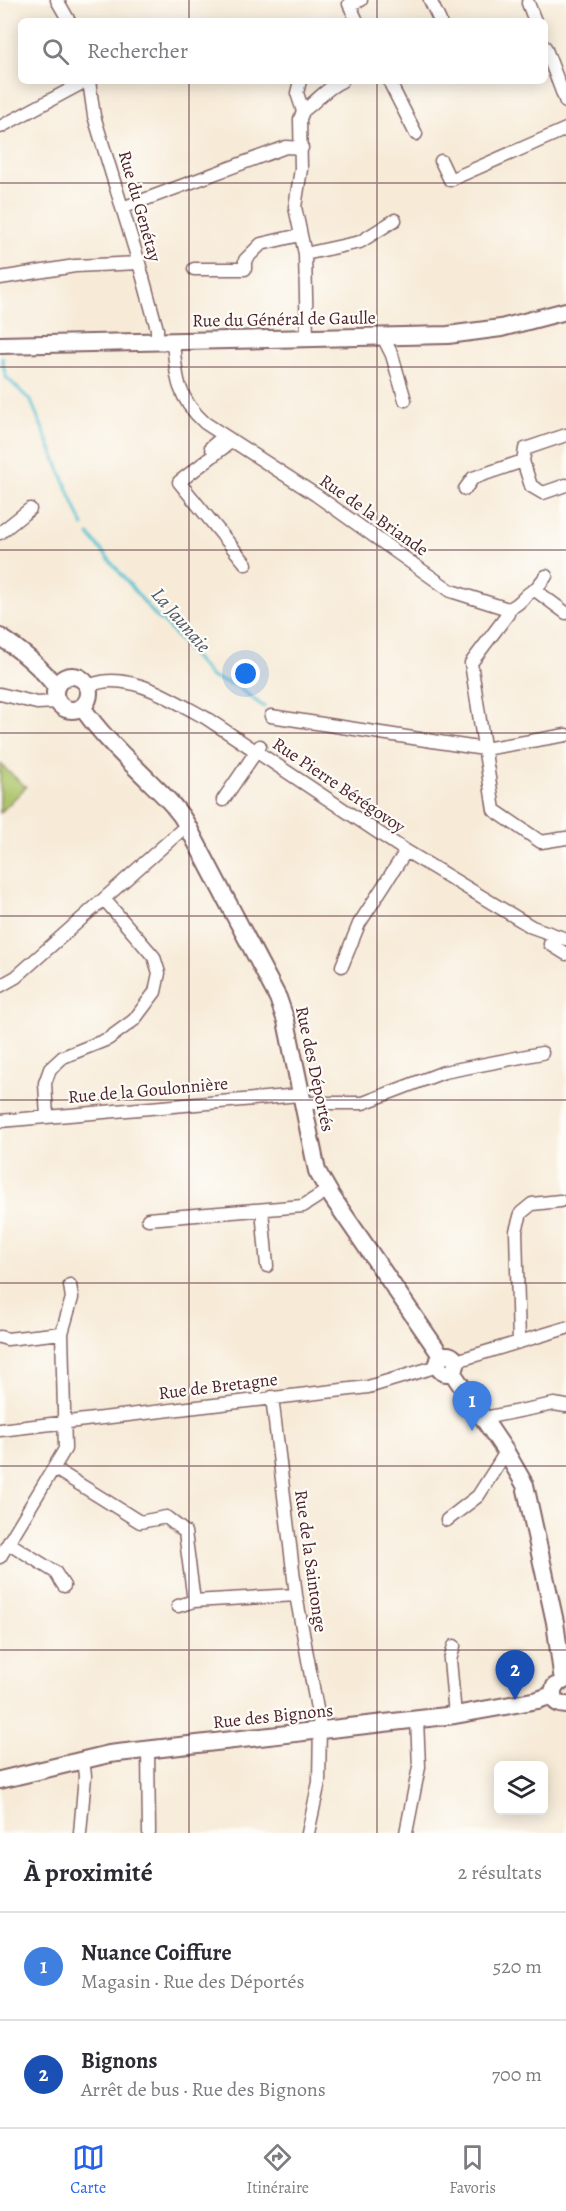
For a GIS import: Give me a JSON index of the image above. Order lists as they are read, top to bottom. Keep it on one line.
{"streets":{"street":["Rue du Genétay","Rue du Général de Gaulle","Rue de la Briande","Rue Pierre Bérégovoy","Rue des Déportés","Rue de la Goulonnière","Rue de Bretagne","Rue de la Saintonge","Rue des Bignons"]},"crossings":[["Rue du Genétay","Rue du Général de Gaulle"],["Rue du Genétay","Rue de la Briande"],["Rue du Général de Gaulle","Rue de la Briande"],["Rue Pierre Bérégovoy","Rue des Déportés"],["Rue des Déportés","Rue de la Goulonnière"],["Rue des Déportés","Rue de Bretagne"],["Rue de Bretagne","Rue de la Saintonge"],["Rue de la Saintonge","Rue des Bignons"]],"water":["La Jaunaie"],"page":{"search":"Rechercher","pins":["1","2"],"heading":["À proximité","2 résultats"],"list":[{"mark":"1","name":"Nuance Coiffure","note":"Magasin · Rue des Déportés","value":"520 m"},{"mark":"2","name":"Bignons","note":"Arrêt de bus · Rue des Bignons","value":"700 m"}],"nav":["Carte","Itinéraire","Favoris"]}}
